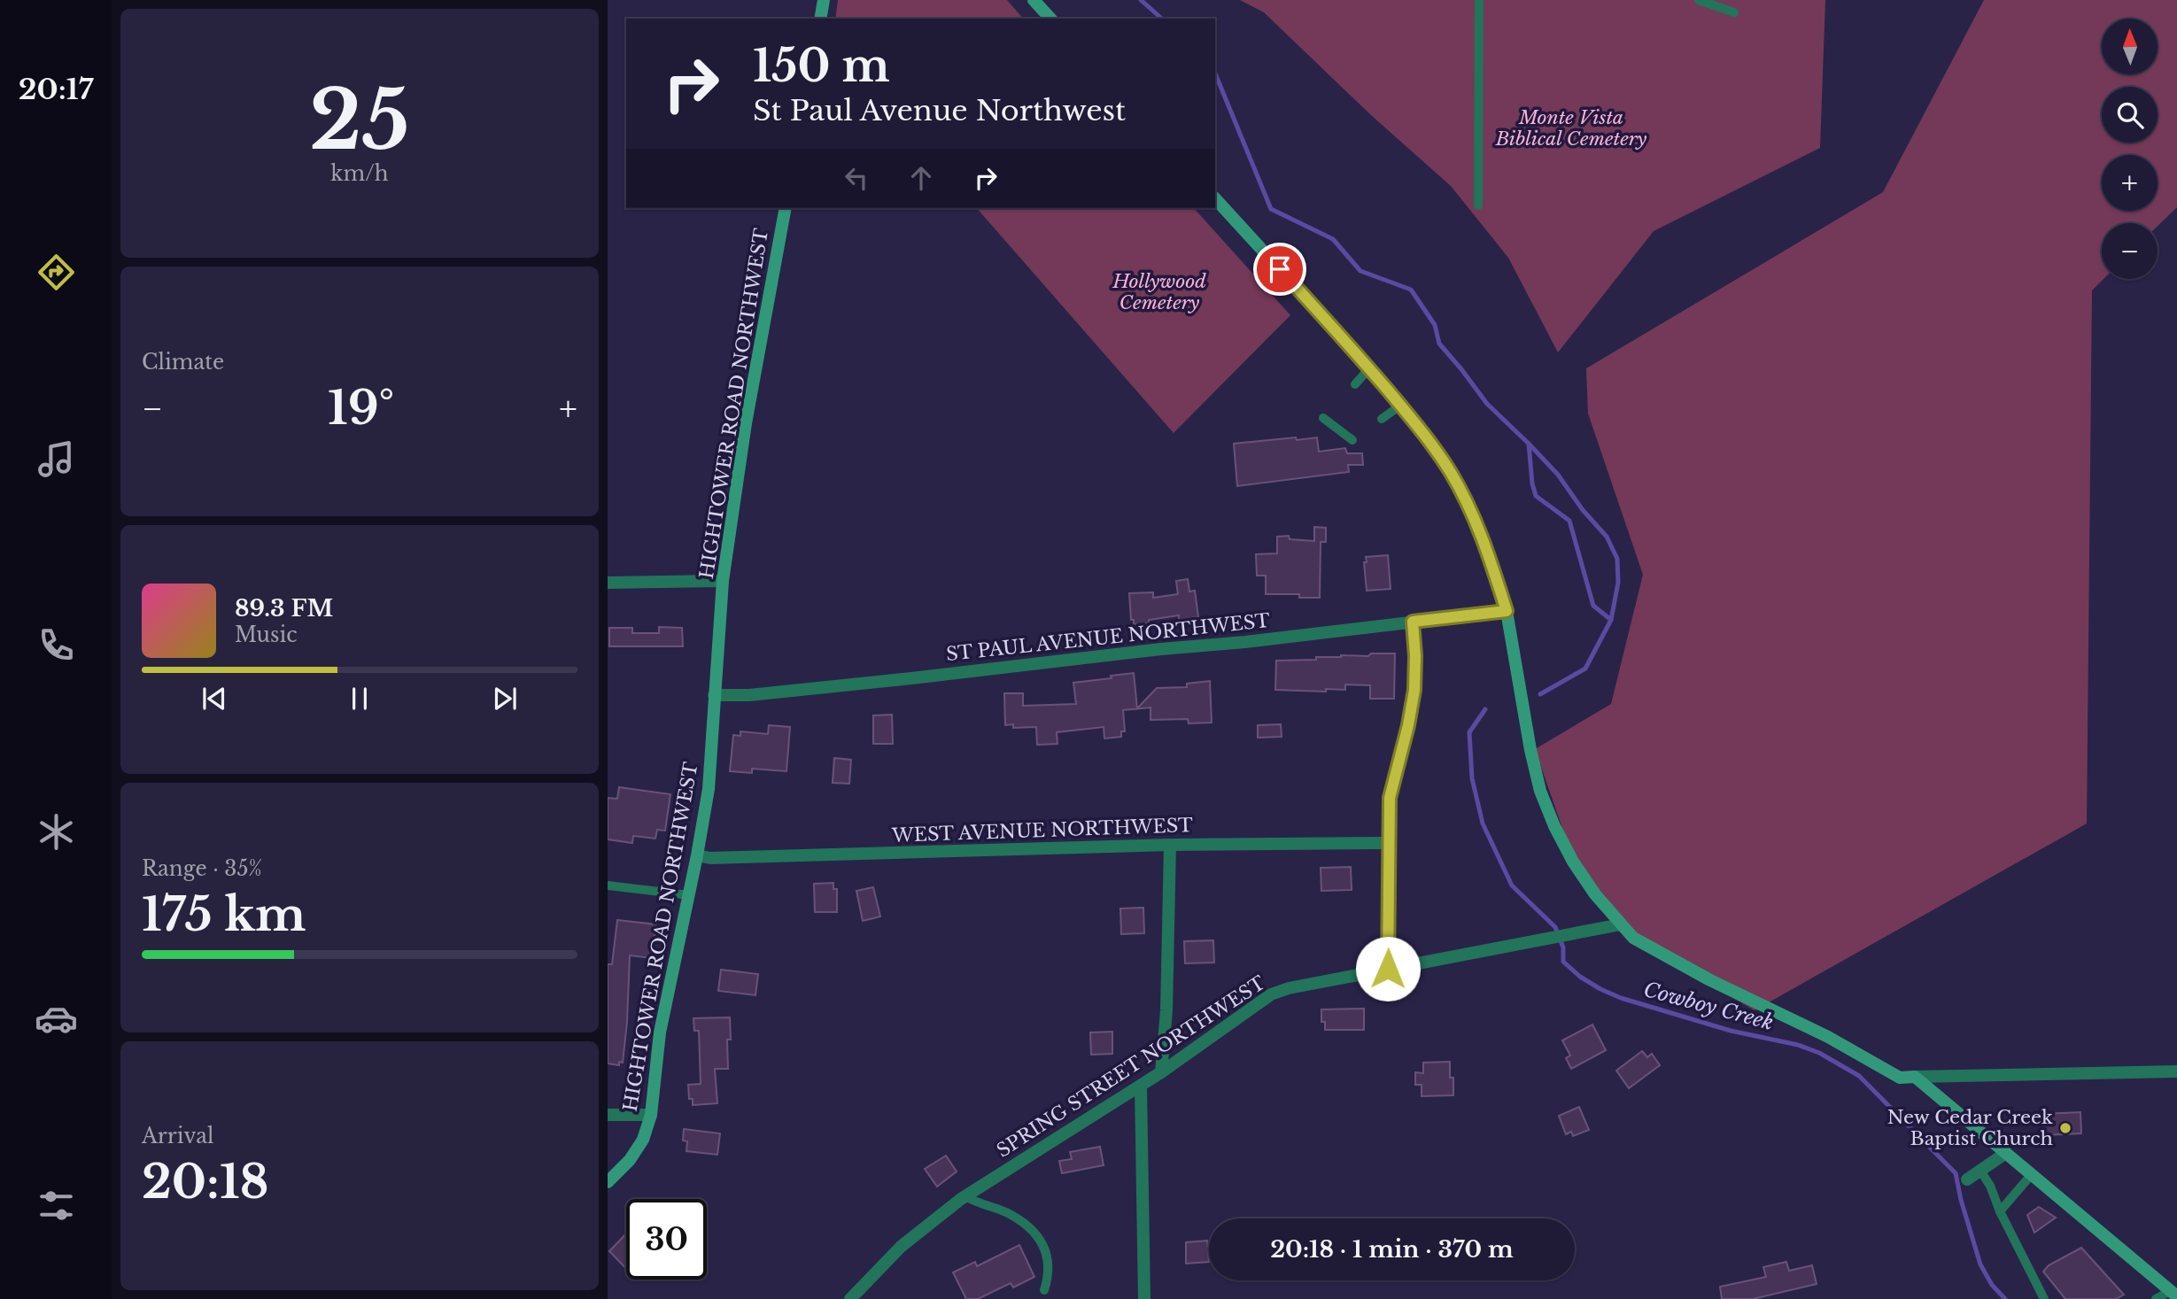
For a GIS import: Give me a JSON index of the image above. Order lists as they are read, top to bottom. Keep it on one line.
{"streets":{"street":["HIGHTOWER ROAD NORTHWEST","ST PAUL AVENUE NORTHWEST","WEST AVENUE NORTHWEST","SPRING STREET NORTHWEST"]},"crossings":[["HIGHTOWER ROAD NORTHWEST","ST PAUL AVENUE NORTHWEST"],["HIGHTOWER ROAD NORTHWEST","WEST AVENUE NORTHWEST"]],"water":["Cowboy Creek"],"parks":["Monte Vista Biblical Cemetery","Hollywood Cemetery"],"places":["New Cedar Creek Baptist Church"],"north":"top","page":{"tabs":"20:17","tile":[["25","km/h"],"Climate",["Range · 35%","175 km"],["Arrival","20:18"]],"map_buttons":["+","−"],"turn":["150 m","St Paul Avenue Northwest"],"heat":["−","19°","+"],"song":["89.3 FM","Music"],"limit":"30","trip":"20:18 · 1 min · 370 m"}}
